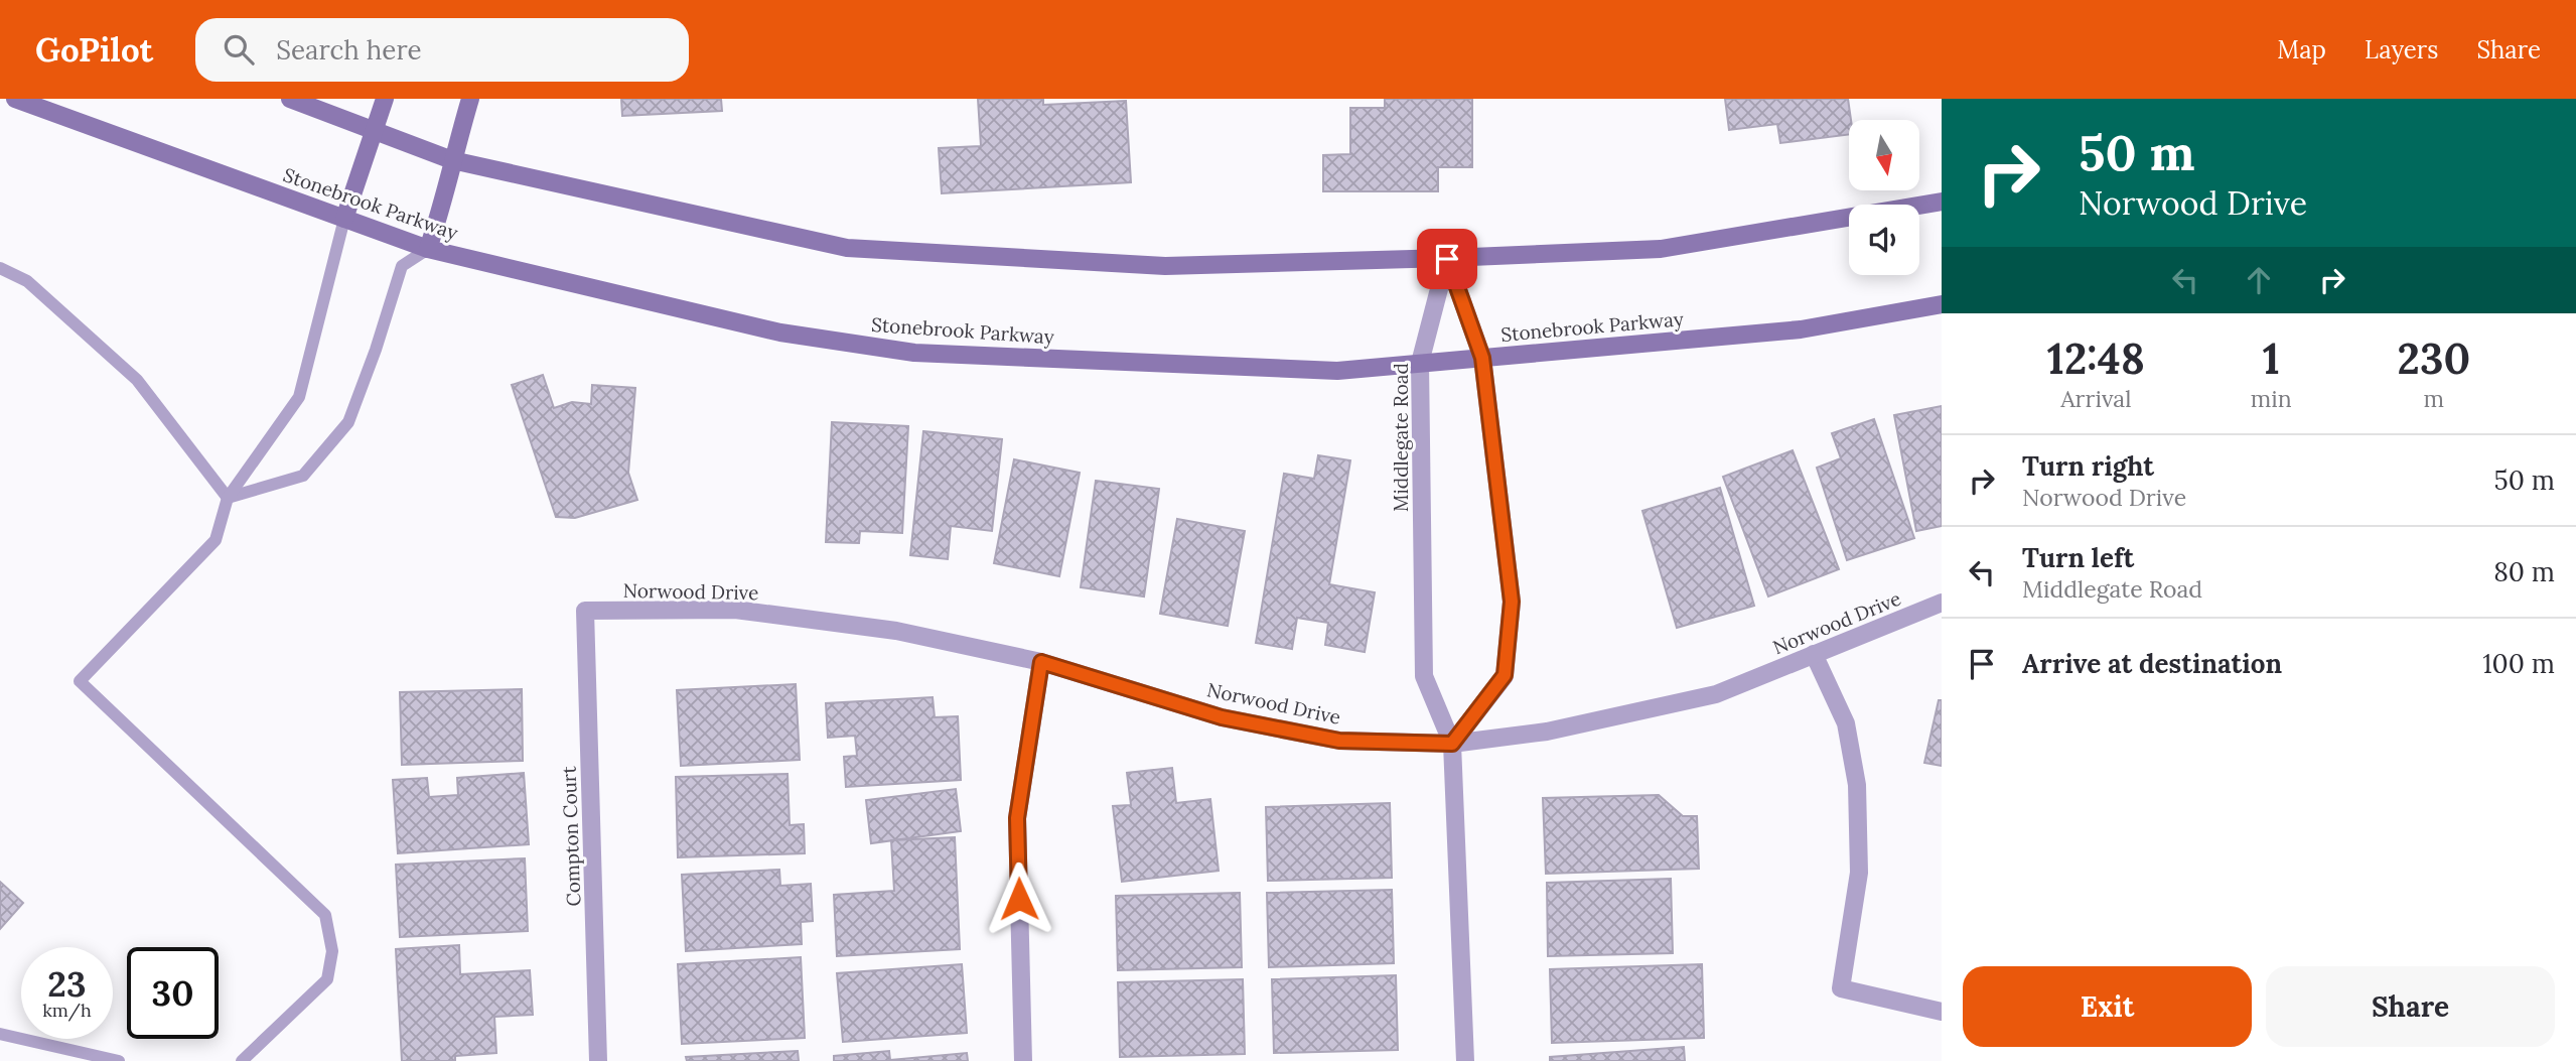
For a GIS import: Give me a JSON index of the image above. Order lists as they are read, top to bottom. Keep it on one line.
{"streets":{"main road":["Stonebrook Parkway"],"street":["Middlegate Road","Norwood Drive","Compton Court"]},"crossings":[["Stonebrook Parkway","Middlegate Road"],["Middlegate Road","Norwood Drive"],["Norwood Drive","Compton Court"]],"north":"bottom","page":{"header":"GoPilot","search":"Search here","nav":["Map","Layers","Share"],"turn":["50 m","Norwood Drive"],"eta":["12:48","Arrival","1","min","230","m"],"list":[{"name":"Turn right","note":"Norwood Drive","value":"50 m"},{"name":"Turn left","note":"Middlegate Road","value":"80 m"},{"name":"Arrive at destination","value":"100 m"}],"speed":"23 km/h","limit":"30","buttons":["Exit","Share"]}}
